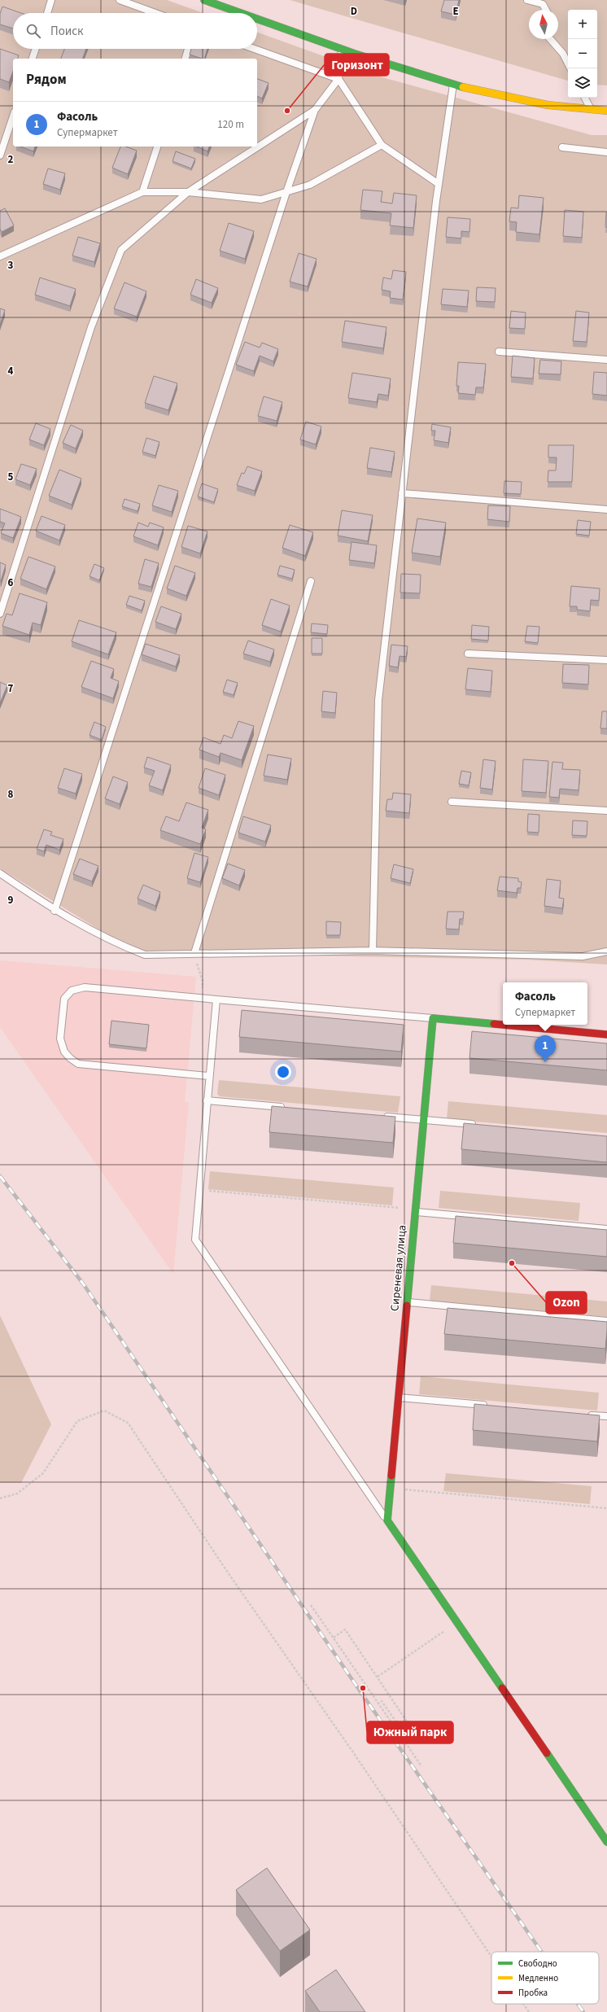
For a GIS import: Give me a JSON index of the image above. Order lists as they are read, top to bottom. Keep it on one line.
{"streets":{"street":["Сиреневая улица"]},"places":["Горизонт","Ozon","Южный парк"],"legend":["Свободно","Медленно","Пробка"],"north":"top","page":{"map_buttons":["+","−"],"search":"Поиск","heading":"Рядом","list":[{"mark":"1","name":"Фасоль","note":"Супермаркет","value":"120 m"}],"popup":["Фасоль","Супермаркет"],"pins":"1"},"grid":{"columns":["D","E"],"rows":["2","3","4","5","6","7","8","9"]}}
